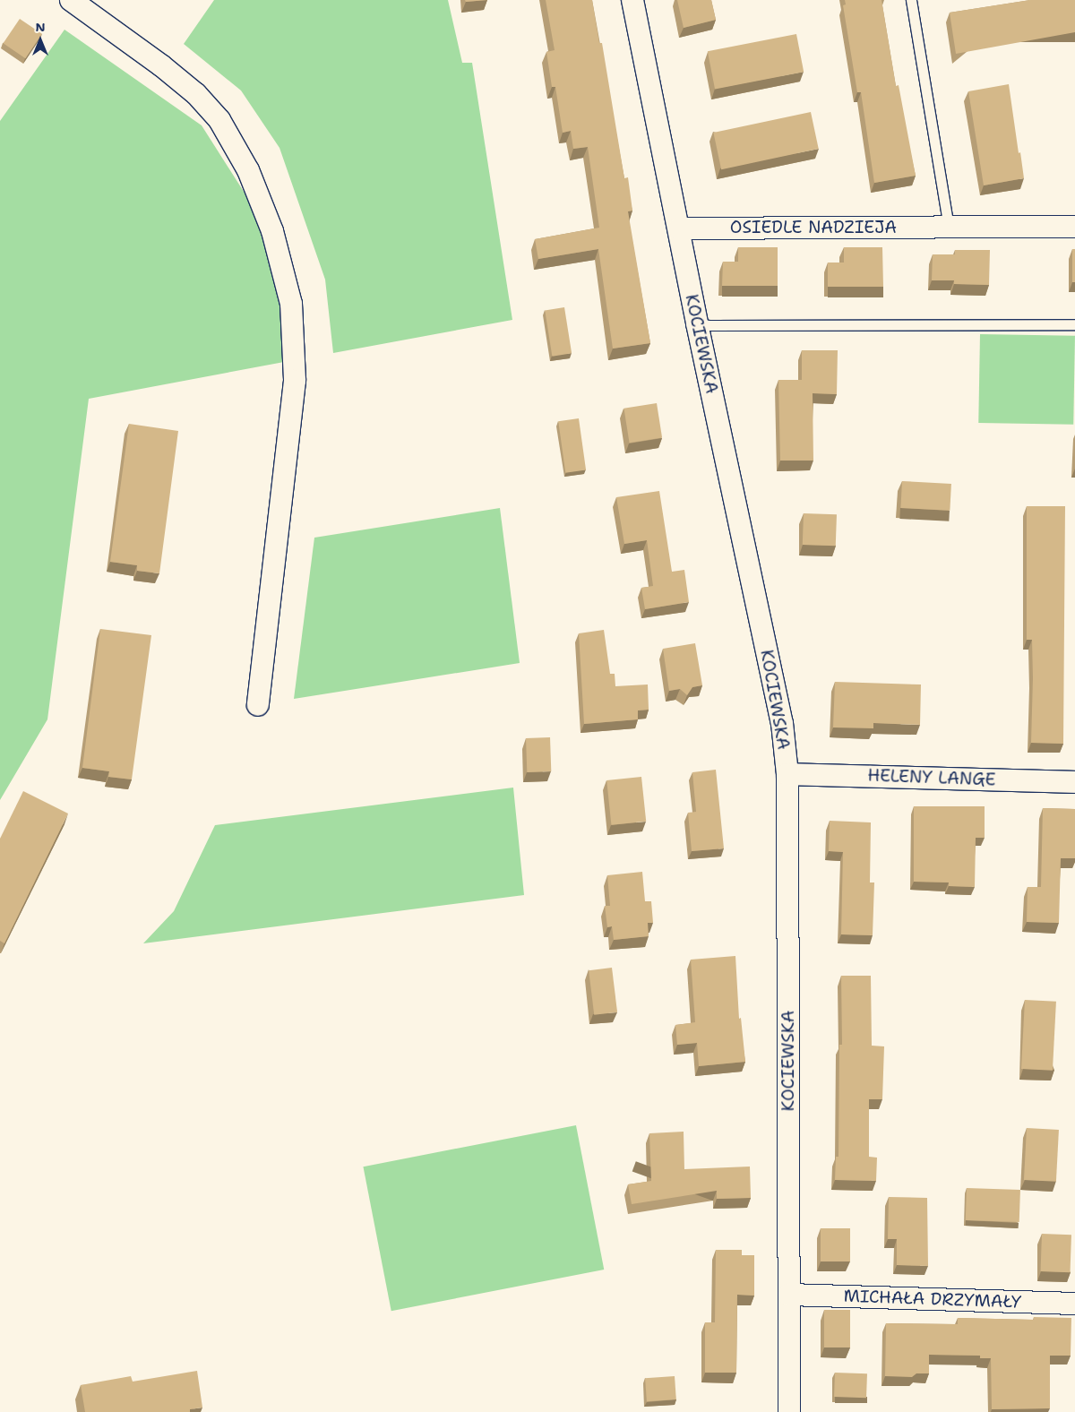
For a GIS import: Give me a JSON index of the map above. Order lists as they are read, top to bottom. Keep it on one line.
{"streets":{"street":["OSIEDLE NADZIEJA","KOCIEWSKA","HELENY LANGE","MICHAŁA DRZYMAŁY"]},"crossings":[["OSIEDLE NADZIEJA","KOCIEWSKA"],["KOCIEWSKA","HELENY LANGE"],["KOCIEWSKA","MICHAŁA DRZYMAŁY"]],"north":"top"}
